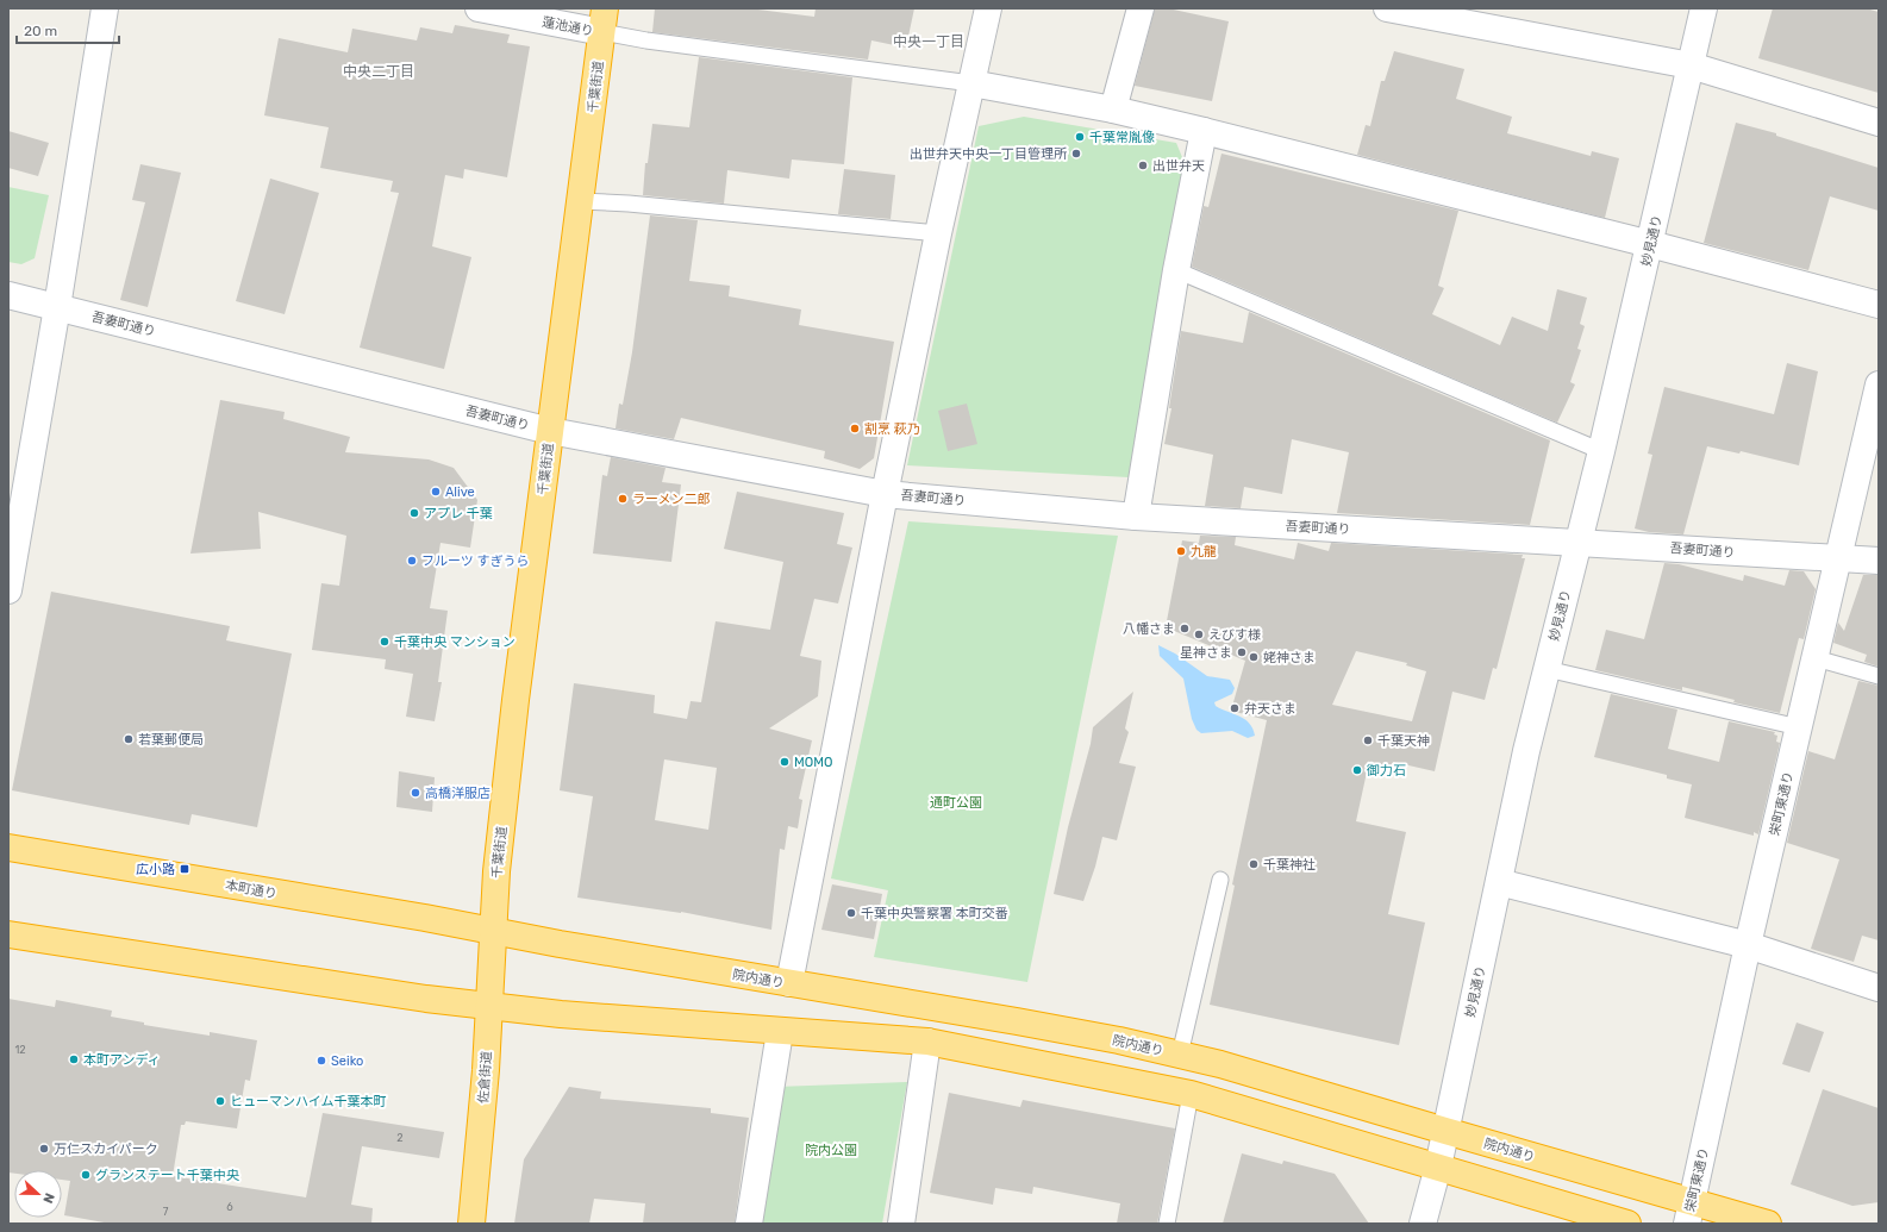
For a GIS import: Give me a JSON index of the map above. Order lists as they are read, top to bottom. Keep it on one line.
{"streets":{"highway":["千葉街道","本町通り","院内通り","佐倉街道"],"street":["蓮池通り","妙見通り","吾妻町通り","栄町東通り"]},"crossings":[["蓮池通り","千葉街道"],["千葉街道","吾妻町通り"],["千葉街道","本町通り"],["千葉街道","院内通り"],["千葉街道","佐倉街道"],["妙見通り","吾妻町通り"],["妙見通り","院内通り"],["吾妻町通り","栄町東通り"],["栄町東通り","院内通り"],["本町通り","院内通り"],["本町通り","佐倉街道"],["院内通り","佐倉街道"]],"districts":["中央一丁目","中央二丁目"],"parks":["通町公園","院内公園"],"places":{"other":["千葉常胤像","出世弁天中央一丁目管理所","出世弁天","割烹 萩乃","Alive","ラーメン二郎","アプレ 千葉","九龍","フルーツ すぎうら","八幡さま","えびす様","千葉中央 マンション","星神さま","姥神さま","弁天さま","若葉郵便局","千葉天神","MOMO","御力石","高橋洋服店","千葉神社","千葉中央警察署 本町交番","本町アンディ","Seiko","ヒューマンハイム千葉本町","万仁スカイパーク","グランステート千葉中央"],"transit":["広小路"]},"house_numbers":["12","2","6","7"],"scale_bar":"20 m","north":"right"}
